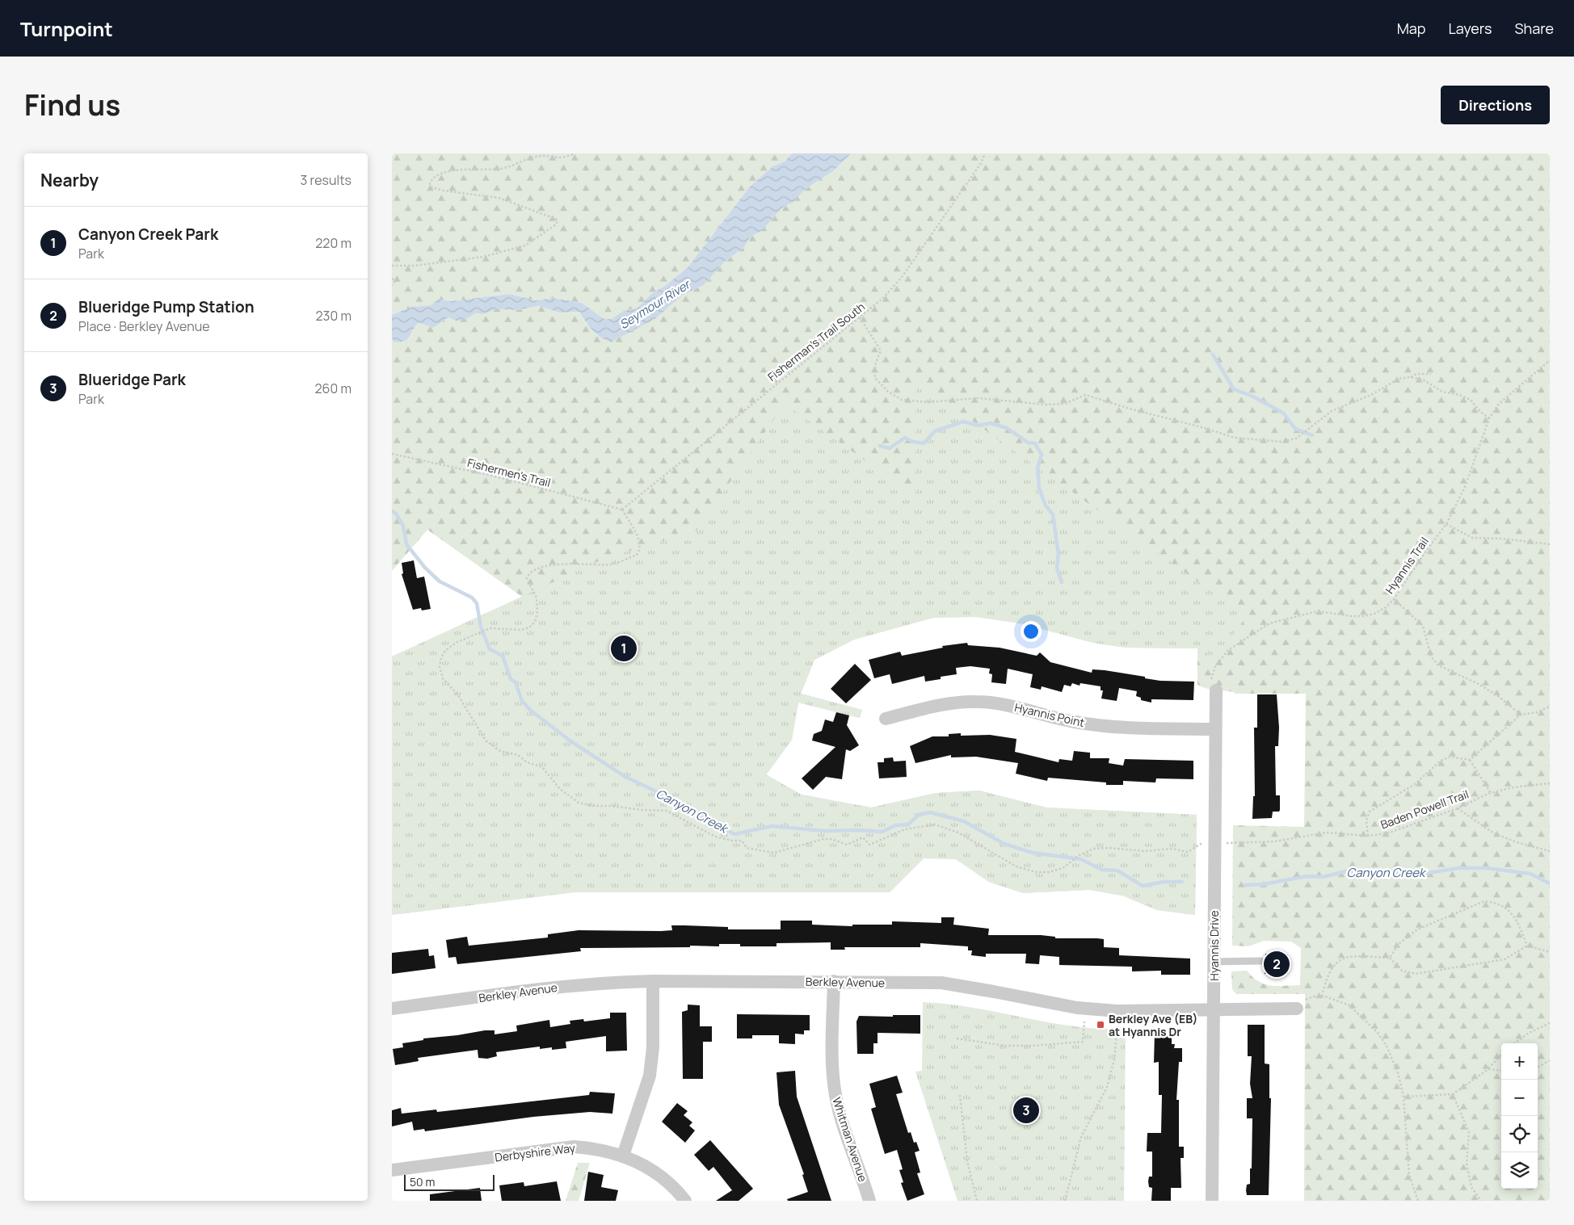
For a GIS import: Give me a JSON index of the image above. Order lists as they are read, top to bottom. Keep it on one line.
{"streets":{"street":["Hyannis Point","Hyannis Drive","Berkley Avenue","Whitman Avenue","Derbyshire Way"],"path":["Fisherman's Trail South","Fishermen's Trail","Hyannis Trail","Baden Powell Trail"]},"crossings":[["Fisherman's Trail South","Fishermen's Trail"],["Hyannis Trail","Hyannis Drive"],["Hyannis Point","Hyannis Drive"],["Hyannis Drive","Berkley Avenue"],["Berkley Avenue","Whitman Avenue"]],"water":["Seymour River","Canyon Creek"],"places":{"transit":["Berkley Ave (EB) at Hyannis Dr"]},"scale_bar":"50 m","page":{"header":"Turnpoint","nav":["Map","Layers","Share"],"title":"Find us","buttons":"Directions","heading":["Nearby","3 results"],"list":[{"mark":"1","name":"Canyon Creek Park","note":"Park","value":"220 m"},{"mark":"2","name":"Blueridge Pump Station","note":"Place · Berkley Avenue","value":"230 m"},{"mark":"3","name":"Blueridge Park","note":"Park","value":"260 m"}],"pins":["1","2","3"],"map_buttons":["+","−"],"scale":"50 m"}}
